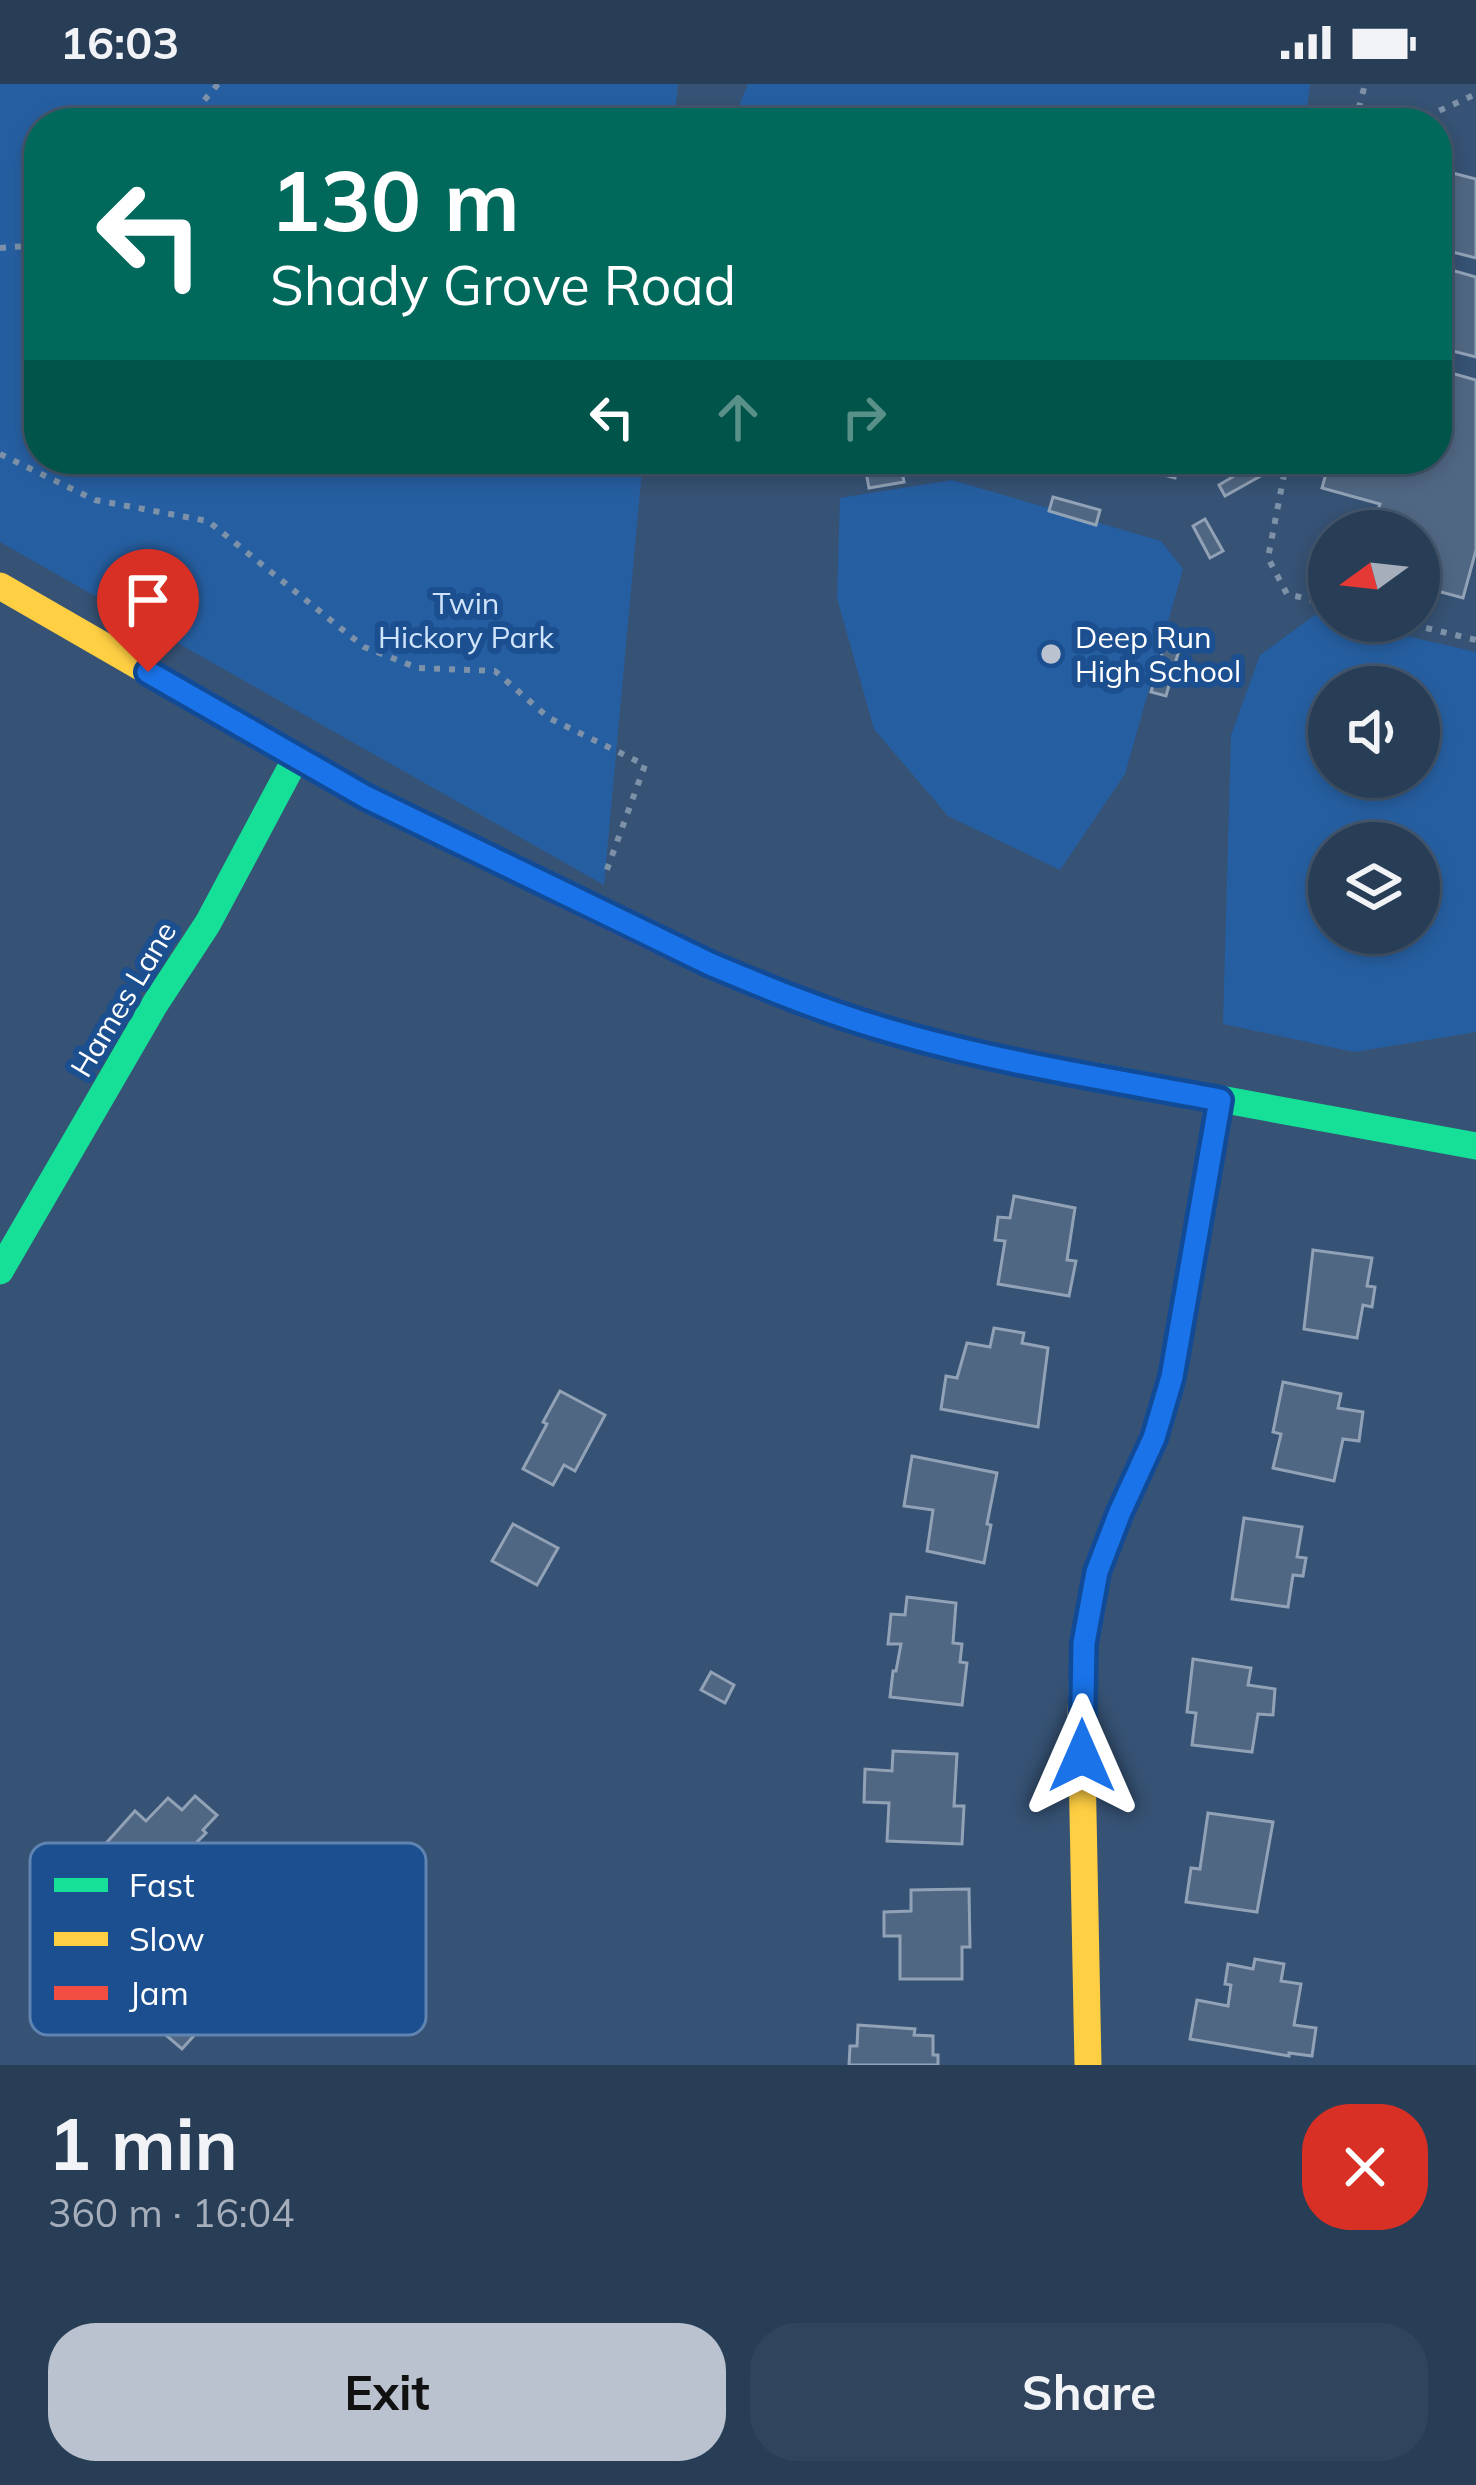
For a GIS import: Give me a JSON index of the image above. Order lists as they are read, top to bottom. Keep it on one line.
{"streets":{"main road":["Hames Lane"]},"parks":["Twin Hickory Park"],"places":["Deep Run High School"],"legend":["Fast","Slow","Jam"],"north":"left","page":{"status":"16:03","turn":["130 m","Shady Grove Road"],"heading":["1 min","360 m · 16:04"],"buttons":["Exit","Share"]}}
